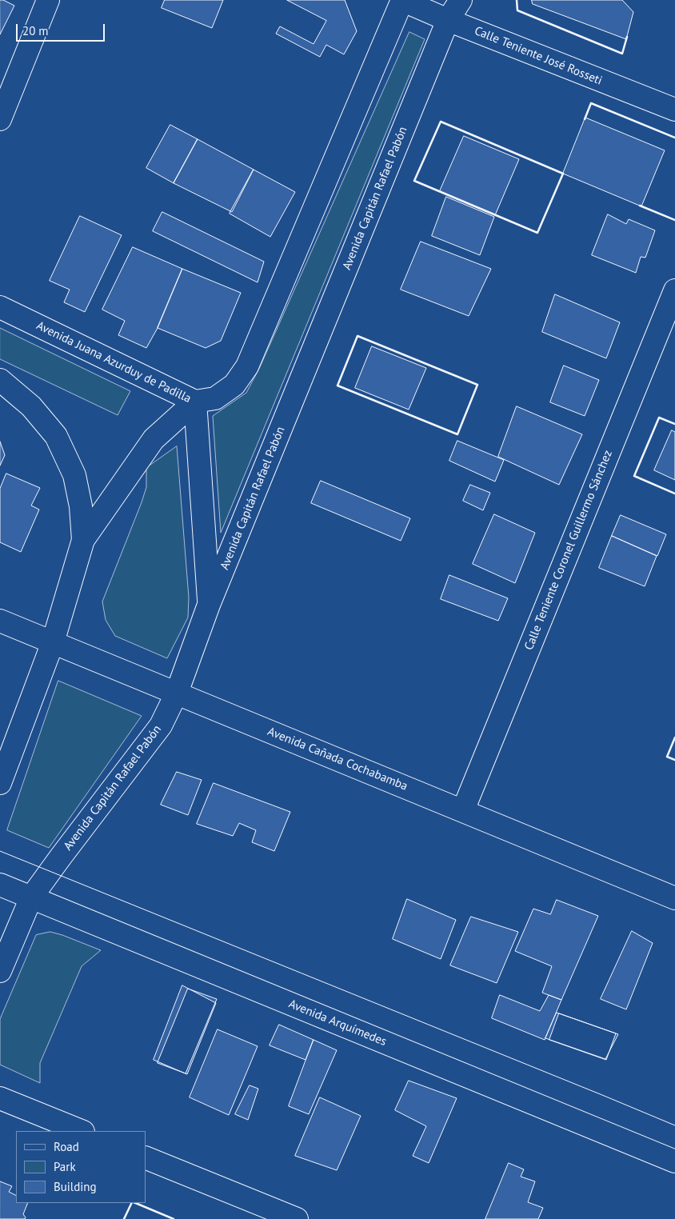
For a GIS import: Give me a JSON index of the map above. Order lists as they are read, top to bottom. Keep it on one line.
{"streets":{"street":["Calle Teniente José Rosseti","Avenida Capitán Rafael Pabón","Avenida Juana Azurduy de Padilla","Calle Teniente Coronel Guillermo Sánchez","Avenida Cañada Cochabamba","Avenida Arquímedes"]},"crossings":[["Calle Teniente José Rosseti","Avenida Capitán Rafael Pabón"],["Avenida Capitán Rafael Pabón","Avenida Juana Azurduy de Padilla"],["Avenida Capitán Rafael Pabón","Avenida Cañada Cochabamba"],["Avenida Capitán Rafael Pabón","Avenida Arquímedes"],["Calle Teniente Coronel Guillermo Sánchez","Avenida Cañada Cochabamba"]],"legend":["Road","Park","Building"],"scale_bar":"20 m"}
